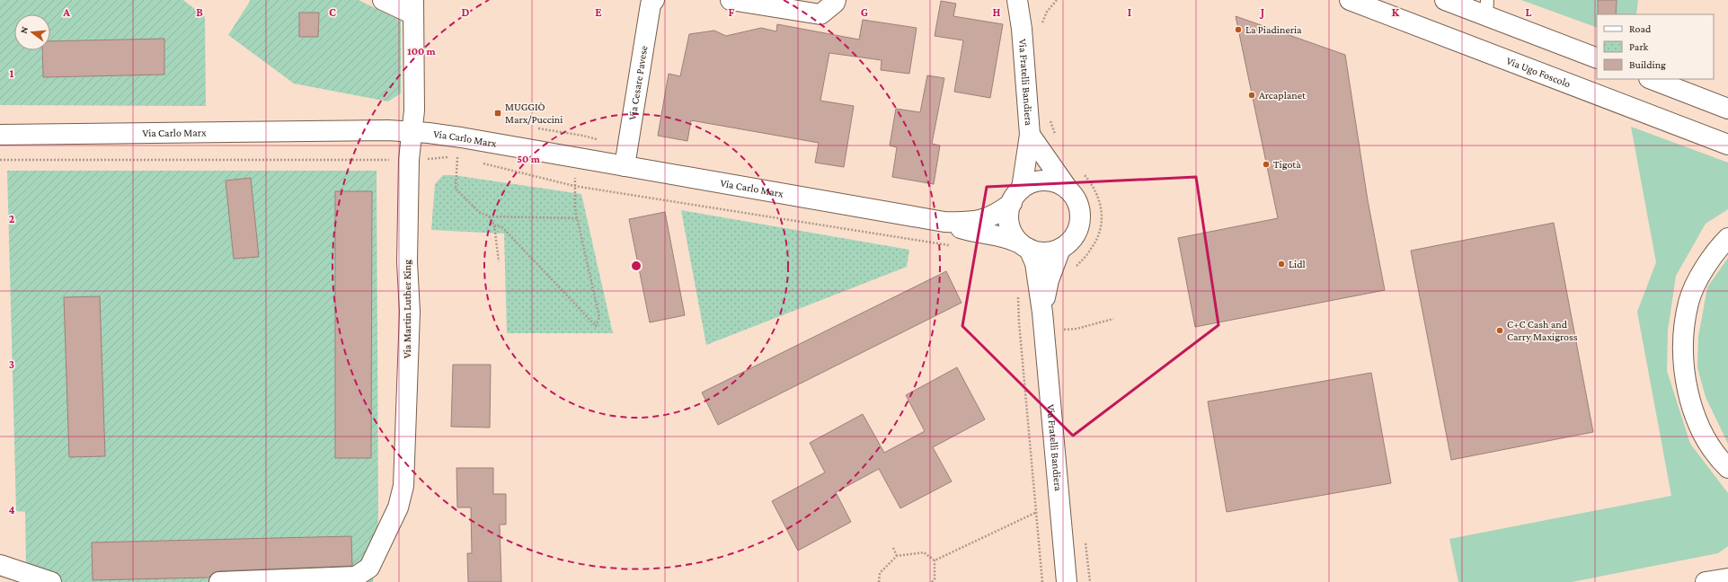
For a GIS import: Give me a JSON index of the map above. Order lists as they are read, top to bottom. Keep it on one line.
{"streets":{"main road":["Via Ugo Foscolo","Via Fratelli Bandiera","Via Cesare Pavese","Via Carlo Marx","Via Martin Luther King"]},"crossings":[["Via Fratelli Bandiera","Via Carlo Marx"],["Via Cesare Pavese","Via Carlo Marx"],["Via Carlo Marx","Via Martin Luther King"]],"places":{"other":["La Piadineria","Arcaplanet","Tigotà","Lidl","C+C Cash and Carry Maxigross"],"transit":["MUGGIÒ Marx/Puccini"]},"legend":["Road","Park","Building"],"north":"left","grid":{"columns":["A","B","C","D","E","F","G","H","I","J","K","L"],"rows":["1","2","3","4"]},"rings":["100 m","50 m"]}
